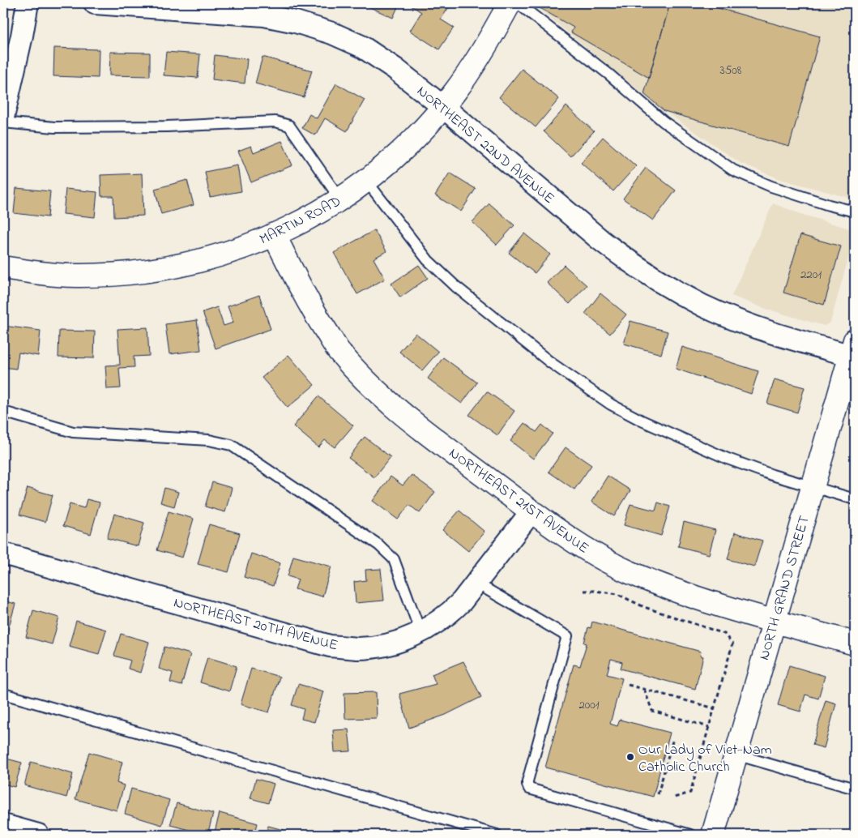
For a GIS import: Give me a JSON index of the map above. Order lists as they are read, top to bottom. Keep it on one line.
{"streets":{"street":["NORTHEAST 22ND AVENUE","MARTIN ROAD","NORTHEAST 21ST AVENUE","NORTH GRAND STREET","NORTHEAST 20TH AVENUE"]},"crossings":[["NORTHEAST 22ND AVENUE","MARTIN ROAD"],["NORTHEAST 22ND AVENUE","NORTH GRAND STREET"],["MARTIN ROAD","NORTHEAST 21ST AVENUE"],["NORTHEAST 21ST AVENUE","NORTH GRAND STREET"],["NORTHEAST 21ST AVENUE","NORTHEAST 20TH AVENUE"]],"places":["Our Lady of Viet-Nam Catholic Church"],"house_numbers":["3508","2201","2001"]}
